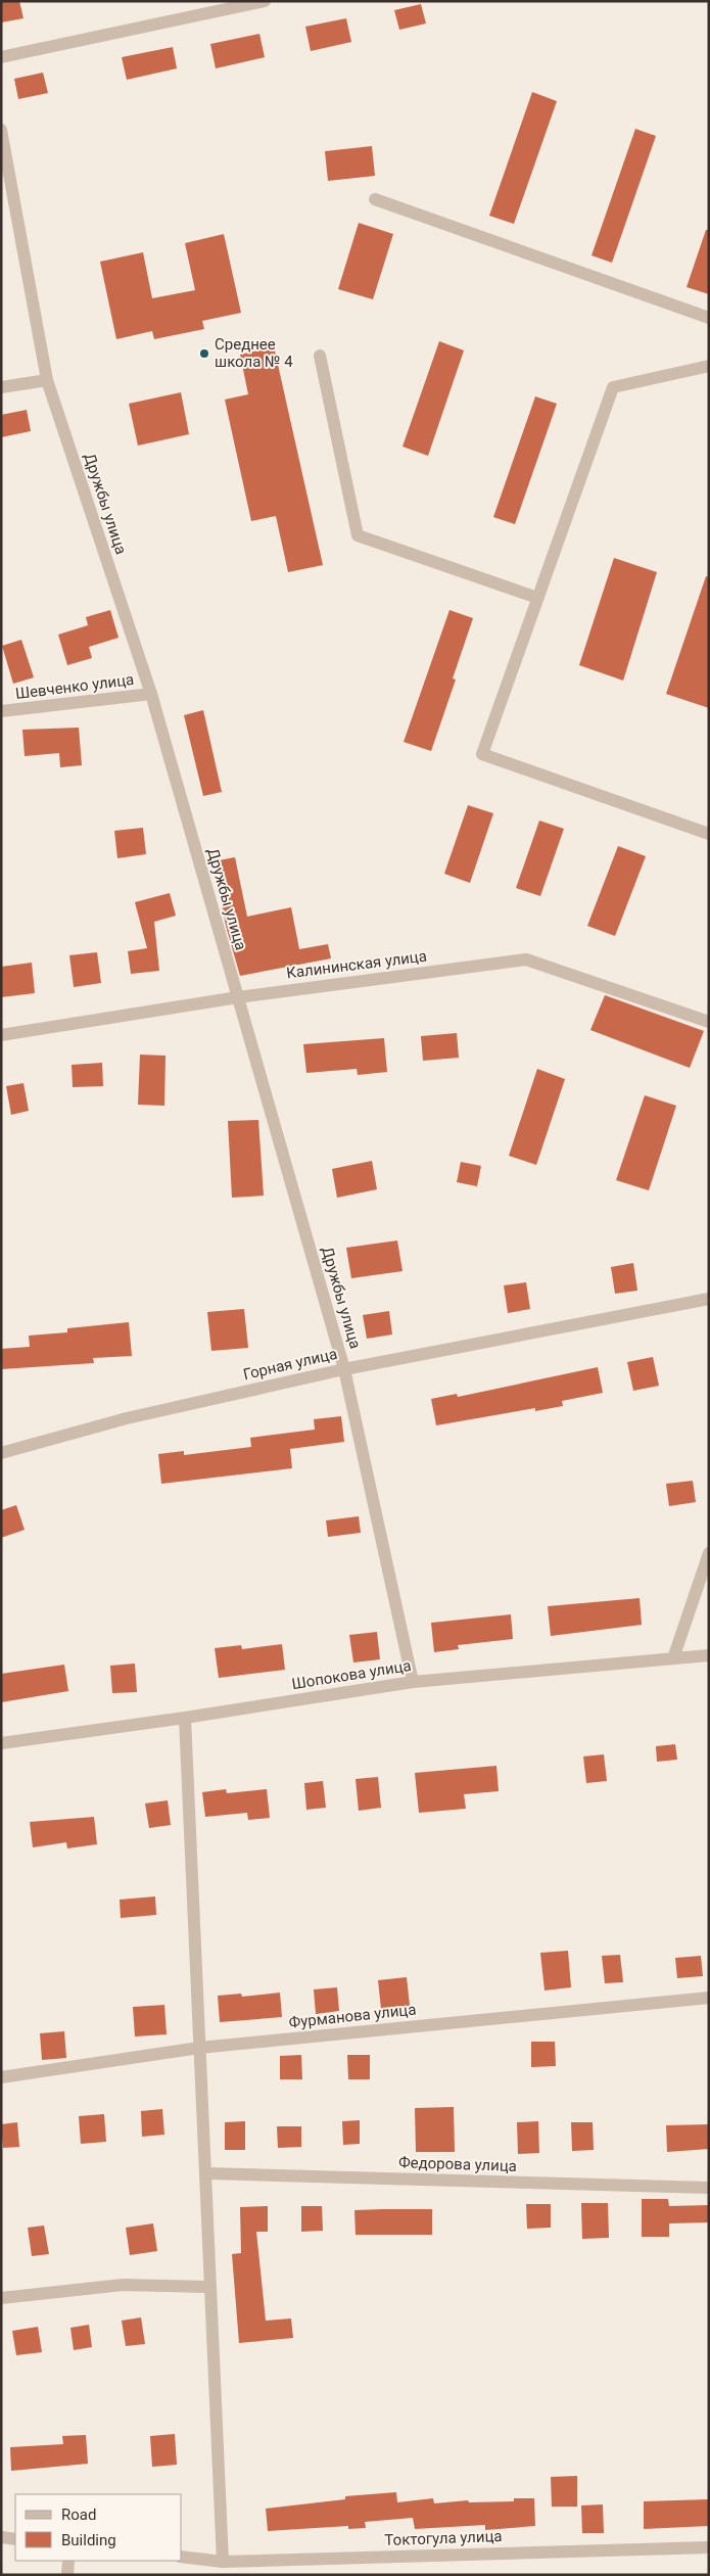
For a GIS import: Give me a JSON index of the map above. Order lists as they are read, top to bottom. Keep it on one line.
{"streets":{"street":["Дружбы улица","Шевченко улица","Калининская улица","Горная улица","Шопокова улица","Фурманова улица","Федорова улица","Токтогула улица"]},"crossings":[["Дружбы улица","Шевченко улица"],["Дружбы улица","Калининская улица"],["Дружбы улица","Горная улица"],["Дружбы улица","Шопокова улица"]],"places":["Среднее школа № 4"],"legend":["Road","Building"]}
